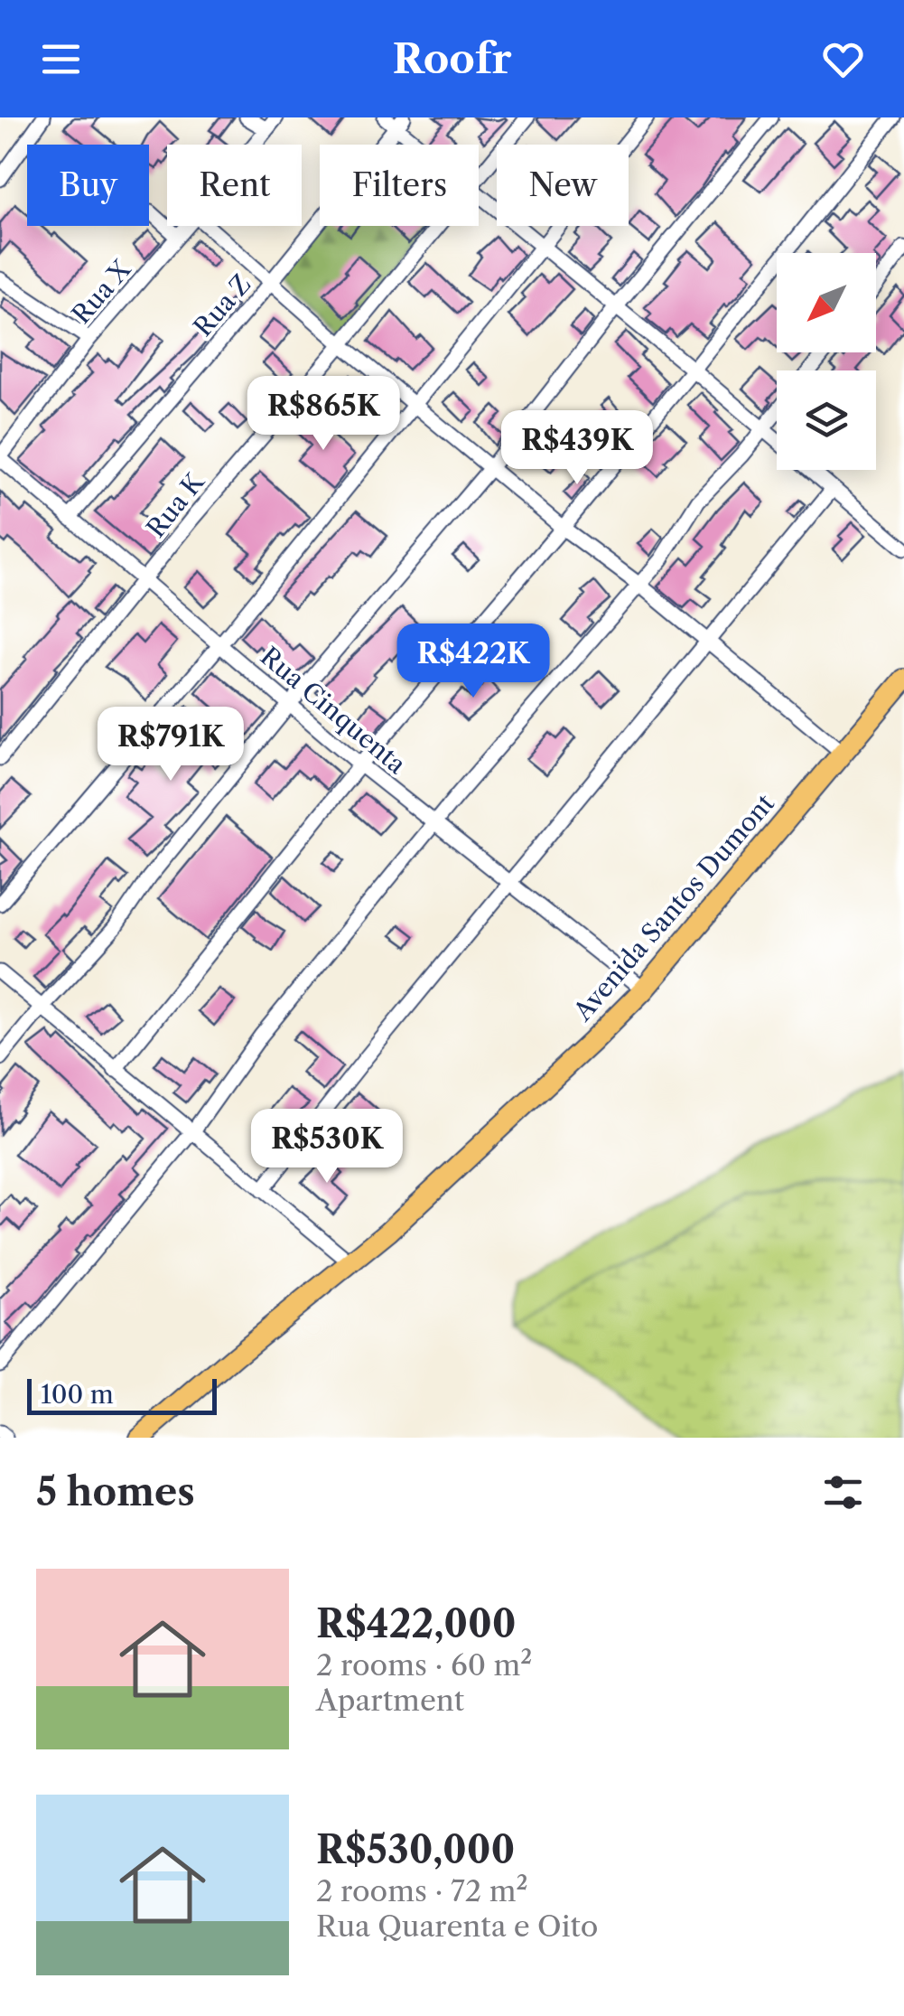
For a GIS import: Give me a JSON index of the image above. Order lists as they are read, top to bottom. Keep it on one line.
{"streets":{"main road":["Avenida Santos Dumont"],"street":["Rua X","Rua Z","Rua K","Rua Cinquenta"]},"crossings":[["Rua X","Rua Cinquenta"],["Rua Z","Rua Cinquenta"],["Rua K","Rua Cinquenta"],["Rua Cinquenta","Avenida Santos Dumont"]],"scale_bar":"100 m","north":"bottom left","page":{"header":"Roofr","chip":["Buy","Rent","Filters","New"],"price":["R$865K","R$439K","R$422K","R$791K","R$530K"],"scale":"100 m","heading":"5 homes","list":[{"name":"R$422,000","note":"2 rooms · 60 m² · Apartment"},{"name":"R$530,000","note":"2 rooms · 72 m² · Rua Quarenta e Oito"}]}}
